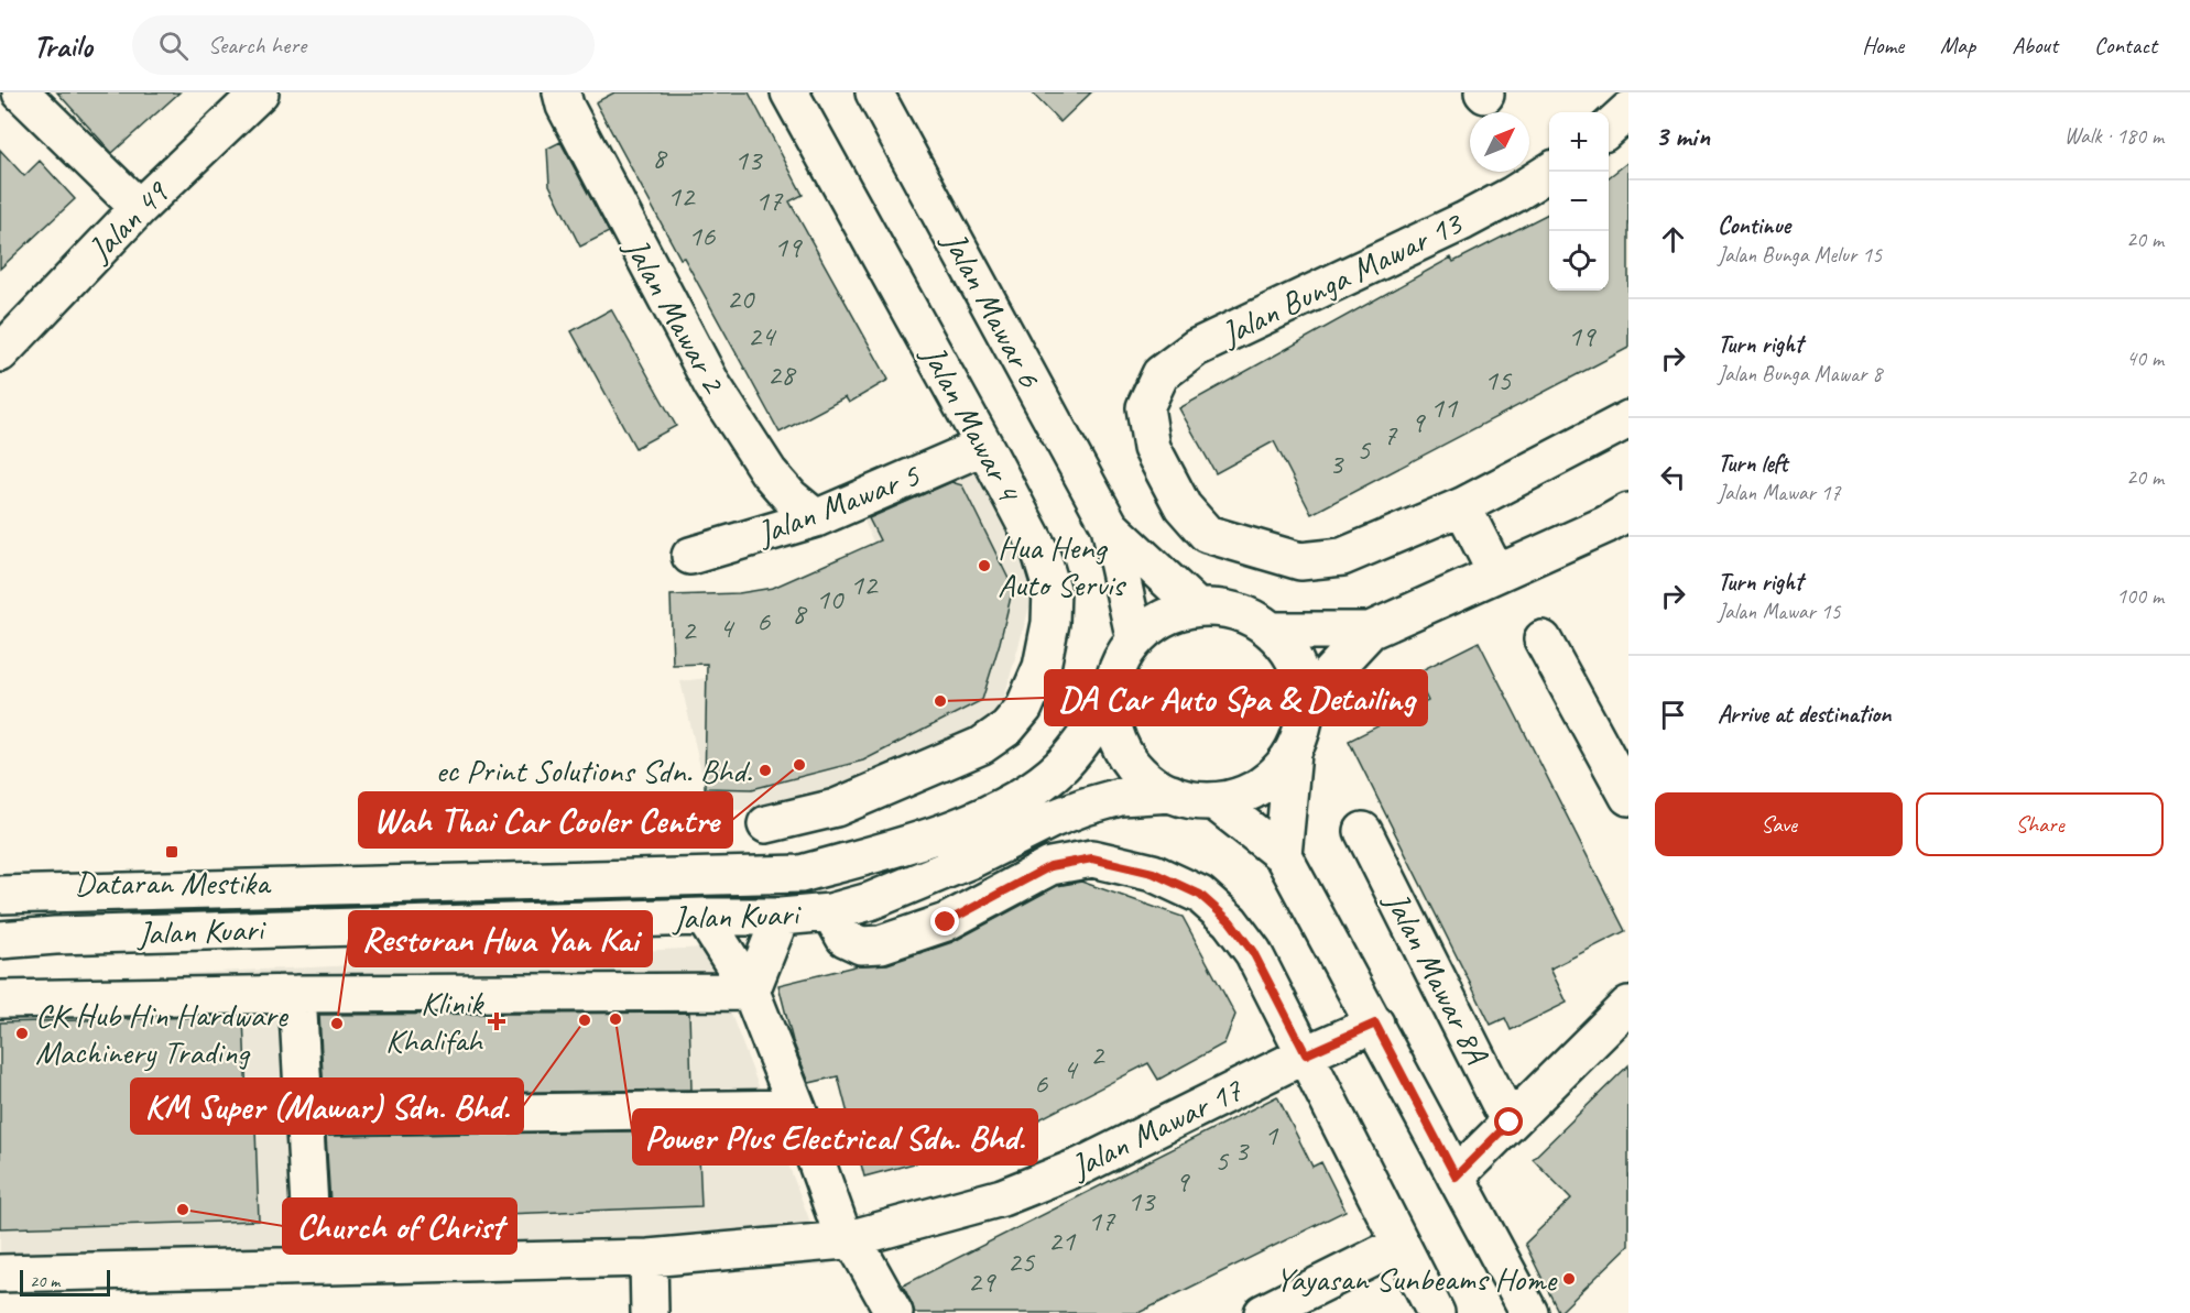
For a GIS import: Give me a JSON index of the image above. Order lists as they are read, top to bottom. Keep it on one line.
{"streets":{"street":["Jalan 49","Jalan Bunga Mawar 13","Jalan Mawar 6","Jalan Mawar 2","Jalan Mawar 4","Jalan Mawar 5","Jalan Kuari","Jalan Mawar 8A","Jalan Mawar 17"]},"crossings":[["Jalan Mawar 6","Jalan Kuari"],["Jalan Mawar 2","Jalan Mawar 5"],["Jalan Mawar 4","Jalan Mawar 5"],["Jalan Mawar 4","Jalan Kuari"]],"places":{"other":["Hua Heng Auto Servis","DA Car Auto Spa & Detailing","Wah Thai Car Cooler Centre","ec Print Solutions Sdn. Bhd.","Power Plus Electrical Sdn. Bhd.","KM Super (Mawar) Sdn. Bhd.","Restoran Hwa Yan Kai","CK Hub Hin Hardware Machinery Trading","Church of Christ","Yayasan Sunbeams Home"],"transit":["Dataran Mestika"],"health":["Klinik Khalifah"]},"house_numbers":["8","13","12","17","16","19","20","24","19","28","15","11","9","7","5","3","12","10","8","6","4","2","2","4","6","1","3","5","9","13","17","21","25","29"],"scale_bar":"20 m","north":"top right","page":{"header":"Trailo","search":"Search here","nav":["Home","Map","About","Contact"],"heading":["3 min","Walk · 180 m"],"map_buttons":["+","−"],"list":[["Continue","Jalan Bunga Melur 15","20 m"],["Turn right","Jalan Bunga Mawar 8","40 m"],["Turn left","Jalan Mawar 17","20 m"],["Turn right","Jalan Mawar 15","100 m"],"Arrive at destination"],"buttons":["Save","Share"],"scale":"20 m"}}
